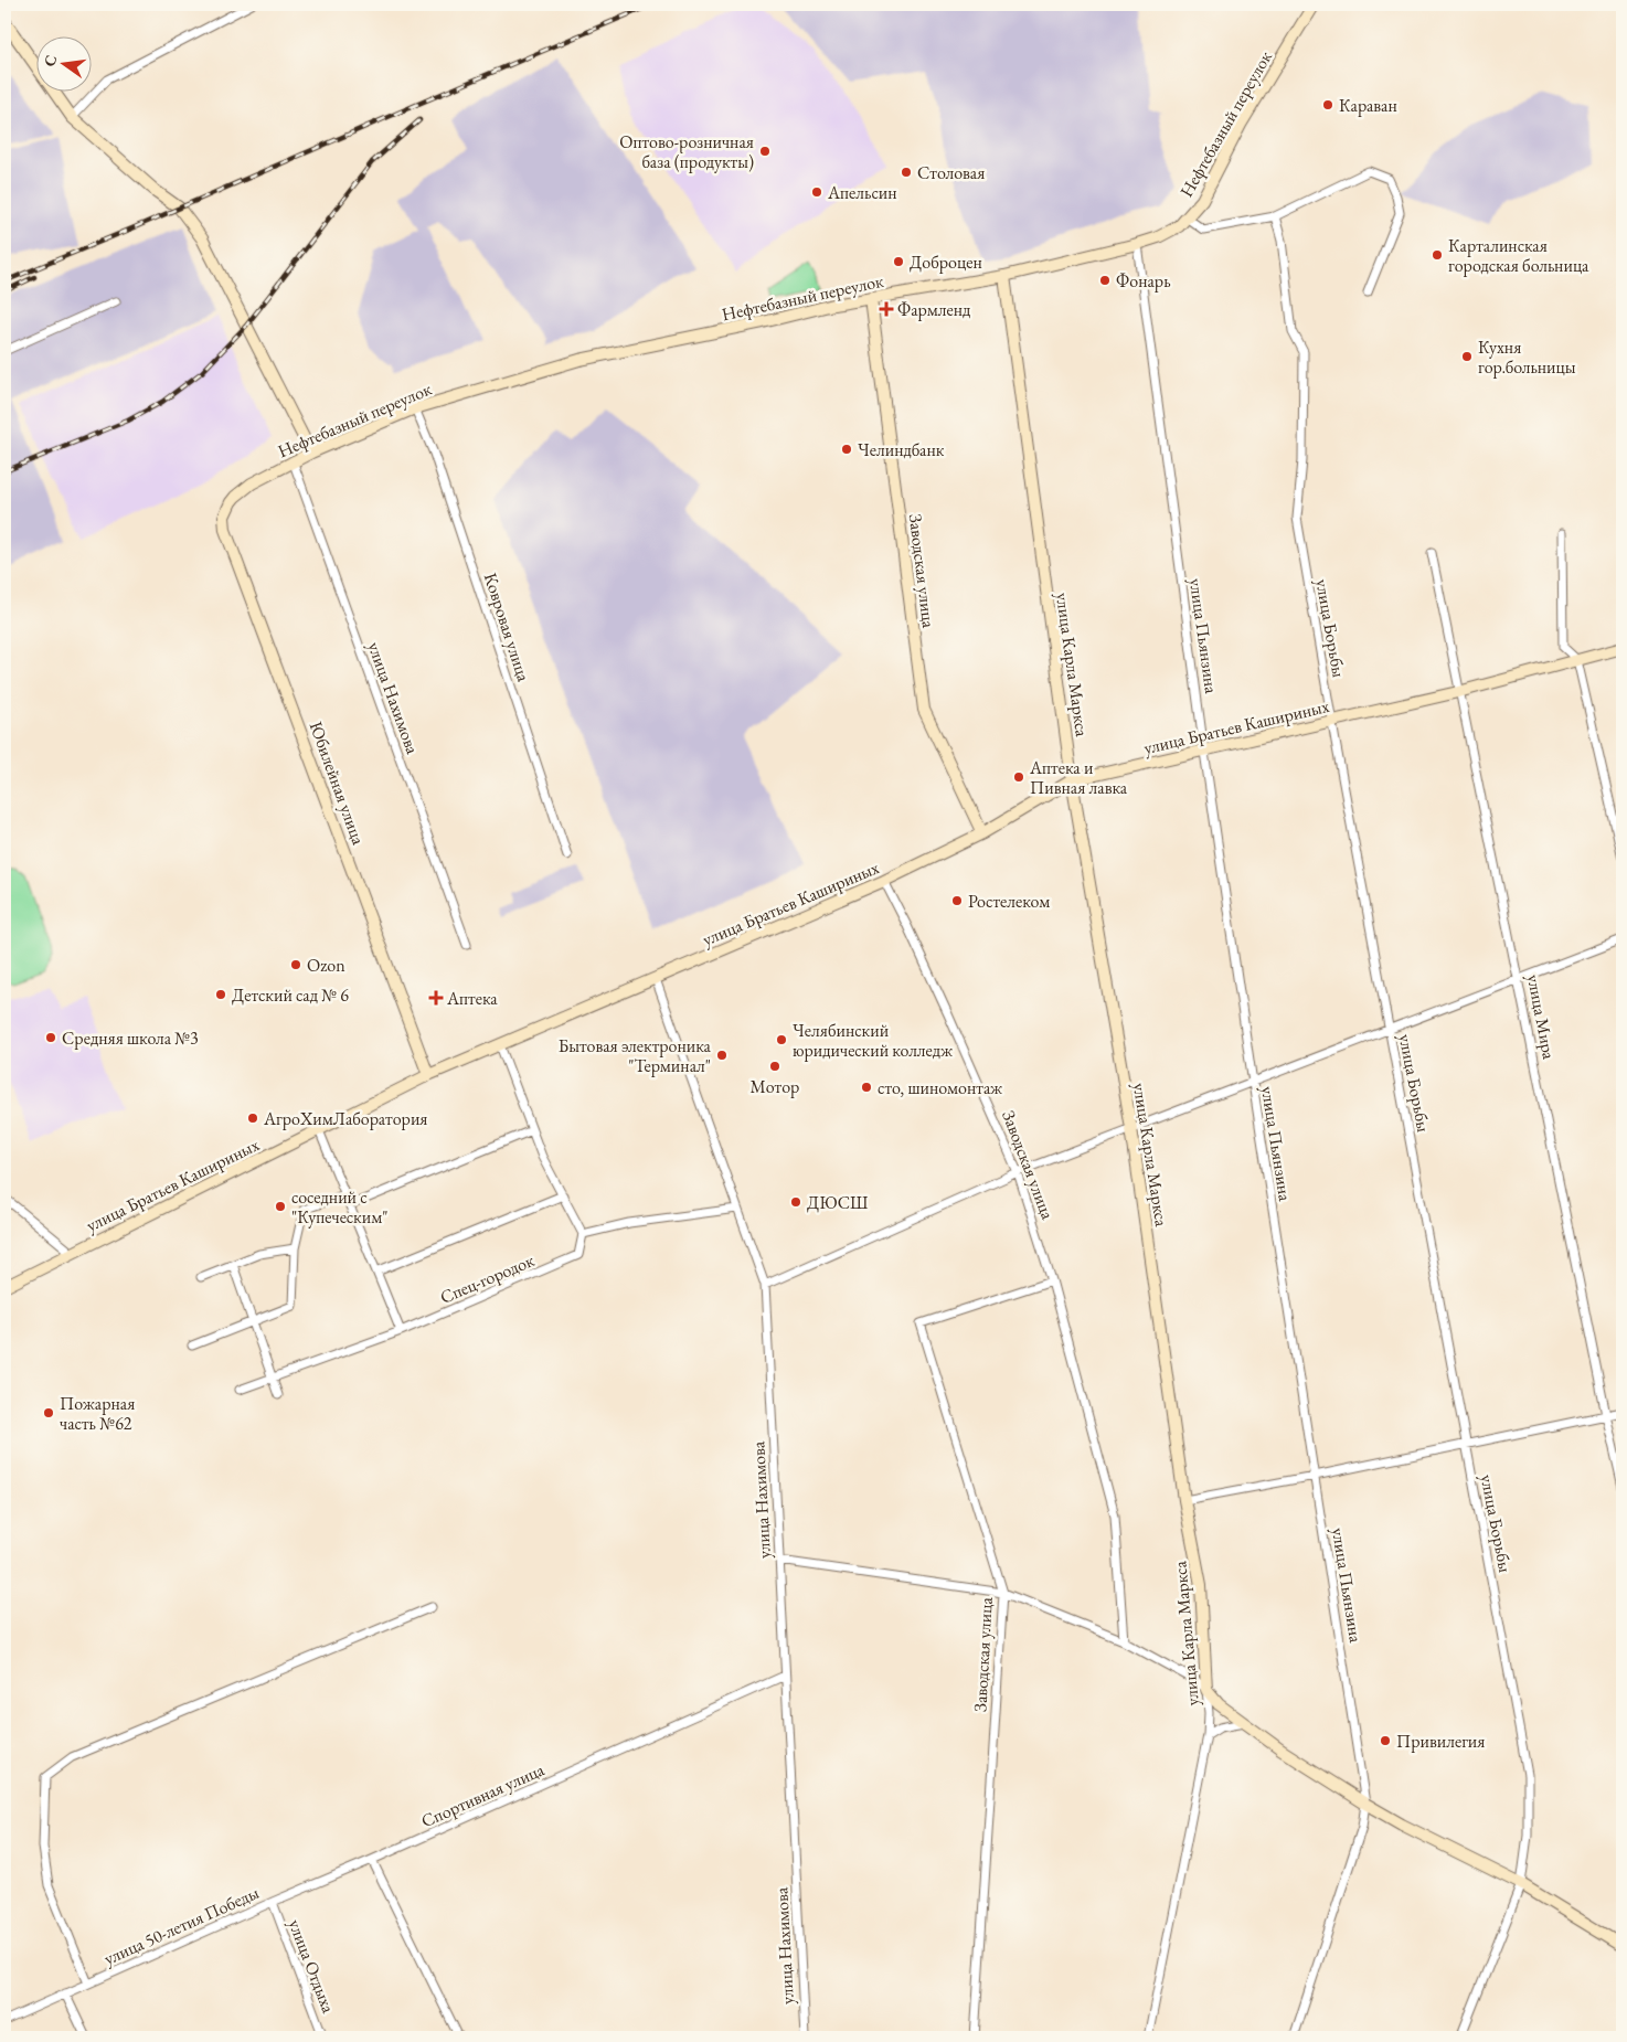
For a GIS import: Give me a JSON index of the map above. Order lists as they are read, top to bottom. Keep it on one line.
{"streets":{"main road":["Нефтебазный переулок","Заводская улица","улица Карла Маркса","улица Братьев Кашириных","Юбилейная улица"],"street":["Ковровая улица","улица Борьбы","улица Пьянзина","улица Нахимова","улица Мира","Спец-городок","Спортивная улица","улица 50-летия Победы","улица Отдыха"]},"crossings":[["Нефтебазный переулок","Заводская улица"],["Нефтебазный переулок","Ковровая улица"],["Нефтебазный переулок","улица Пьянзина"],["Нефтебазный переулок","улица Карла Маркса"],["Нефтебазный переулок","улица Нахимова"],["Нефтебазный переулок","Юбилейная улица"],["Заводская улица","улица Братьев Кашириных"],["улица Борьбы","улица Братьев Кашириных"],["улица Пьянзина","улица Братьев Кашириных"],["улица Карла Маркса","улица Братьев Кашириных"],["улица Нахимова","улица Братьев Кашириных"],["улица Нахимова","Спортивная улица"],["улица Братьев Кашириных","Юбилейная улица"],["улица Братьев Кашириных","улица Мира"],["Спортивная улица","улица 50-летия Победы"],["улица 50-летия Победы","улица Отдыха"]],"places":{"other":["Караван","Оптово-розничная база (продукты)","Столовая","Апельсин","Карталинская городская больница","Доброцен","Фонарь","Кухня гор.больницы","Челиндбанк","Аптека и Пивная лавка","Ростелеком","Ozon","Детский сад № 6","Средняя школа №3","Челябинский юридический колледж","Бытовая электроника \"Терминал\"","Мотор","сто, шиномонтаж","АгроХимЛаборатория","ДЮСШ","соседний с \"Купеческим\"","Пожарная часть №62","Привилегия"],"health":["Фармленд","Аптека"]},"north":"left"}
